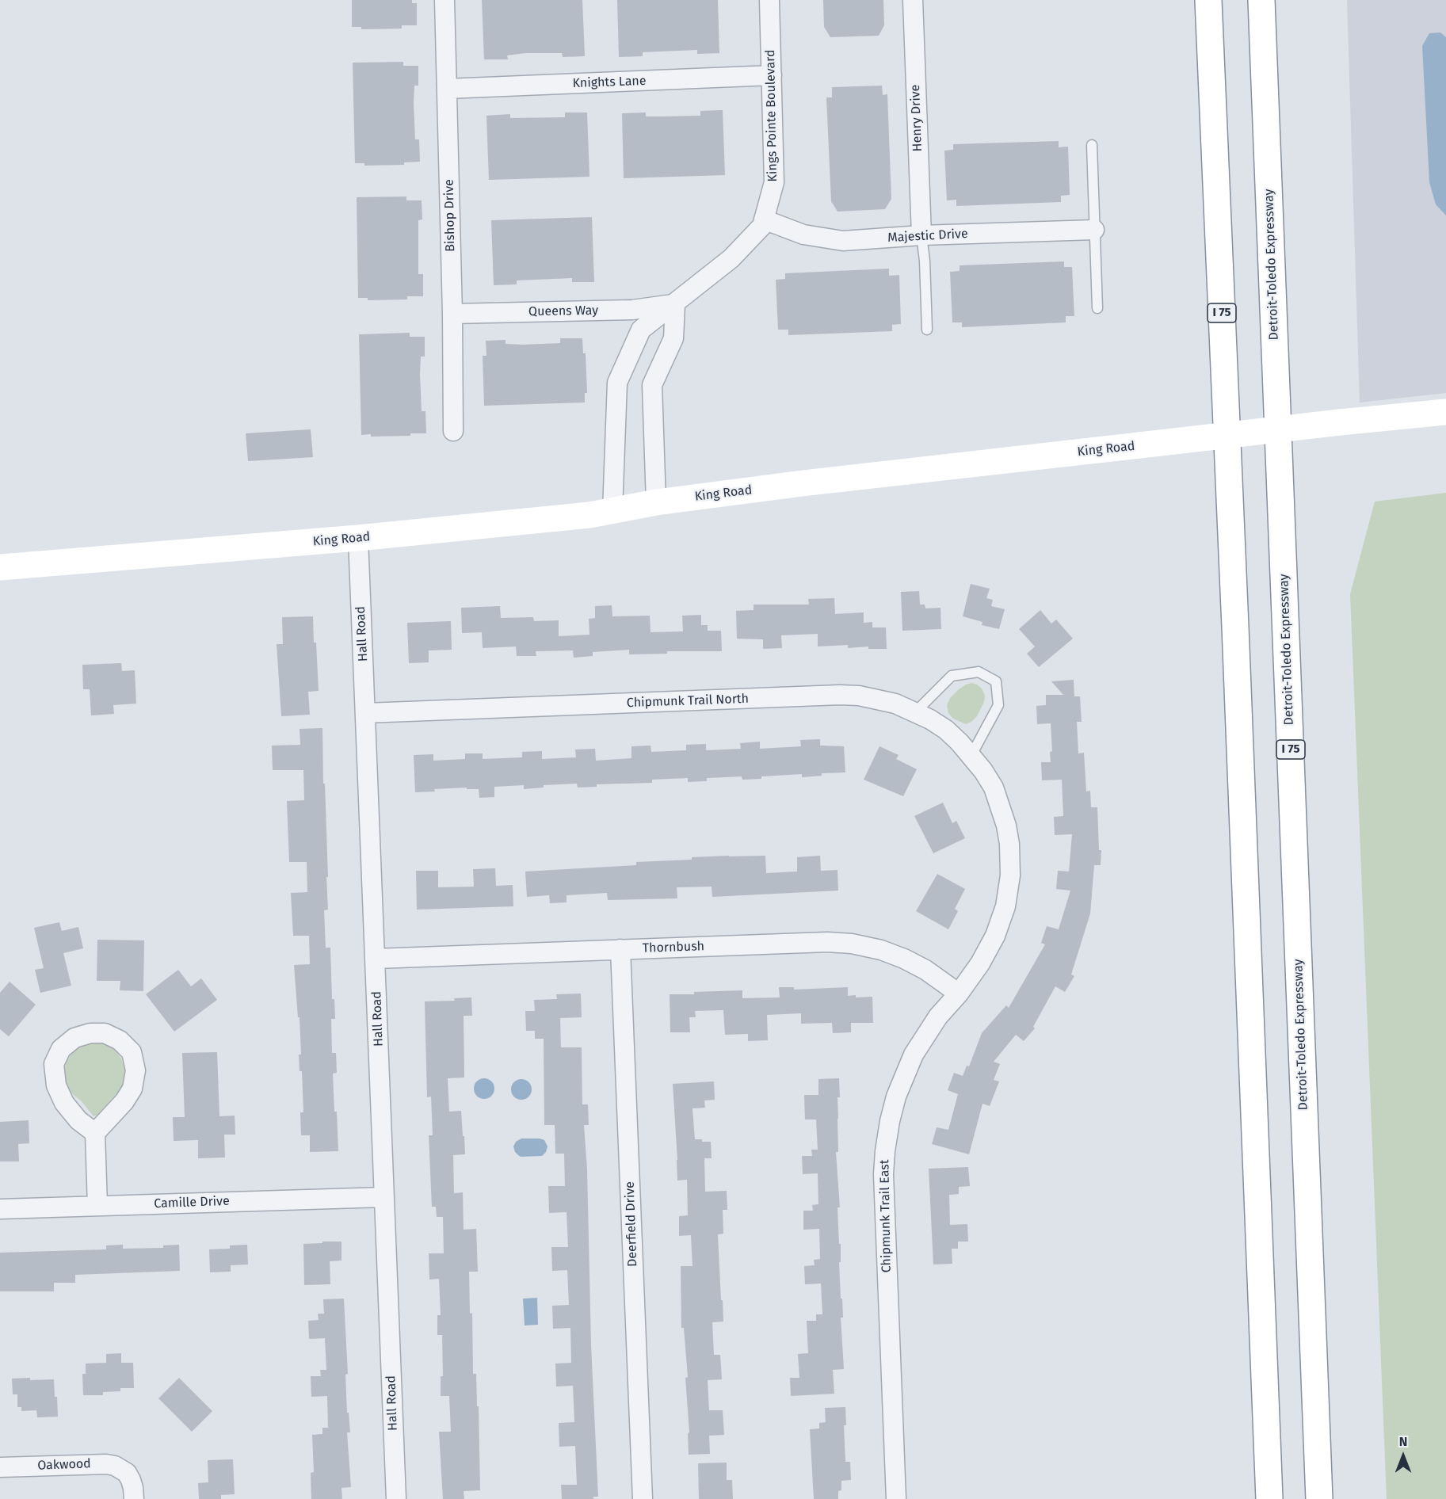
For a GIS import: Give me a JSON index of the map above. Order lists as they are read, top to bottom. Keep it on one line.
{"streets":{"main road":["Detroit-Toledo Expressway","I 75","King Road"],"street":["Knights Lane","Kings Pointe Boulevard","Henry Drive","Bishop Drive","Majestic Drive","Queens Way","Hall Road","Chipmunk Trail North","Thornbush","Camille Drive","Chipmunk Trail East","Deerfield Drive","Oakwood"]},"crossings":[["Knights Lane","Kings Pointe Boulevard"],["Knights Lane","Bishop Drive"],["Kings Pointe Boulevard","Majestic Drive"],["Kings Pointe Boulevard","Queens Way"],["Kings Pointe Boulevard","King Road"],["Henry Drive","Majestic Drive"],["Bishop Drive","Queens Way"],["King Road","Hall Road"],["Hall Road","Chipmunk Trail North"],["Hall Road","Thornbush"],["Hall Road","Camille Drive"],["Chipmunk Trail North","Chipmunk Trail East"],["Thornbush","Chipmunk Trail East"],["Thornbush","Deerfield Drive"]],"north":"top"}
